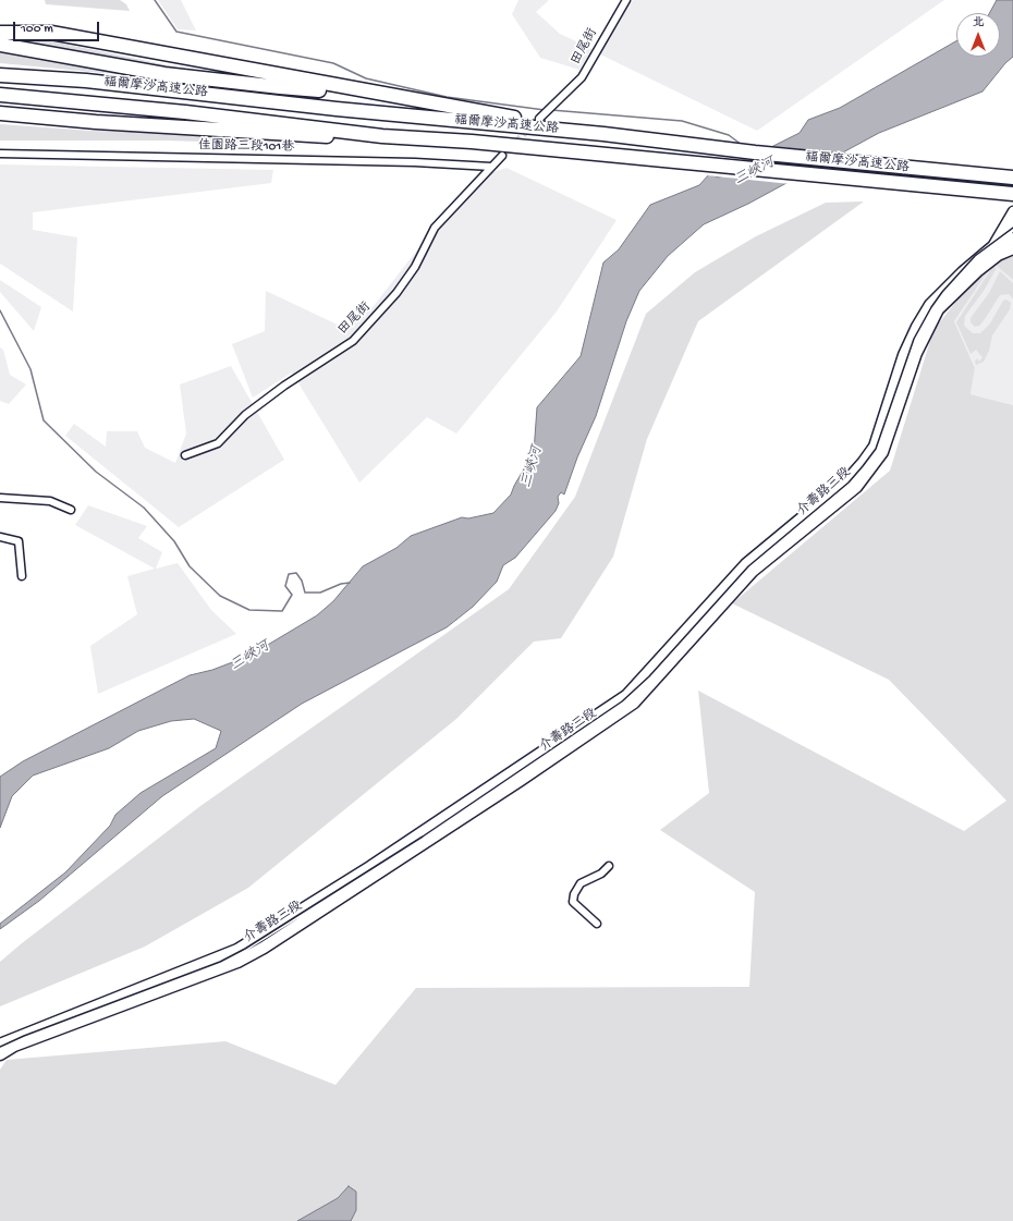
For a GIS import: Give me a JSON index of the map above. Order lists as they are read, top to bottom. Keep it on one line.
{"streets":{"highway":["福爾摩沙高速公路"],"main road":["介壽路三段"],"street":["田尾街","佳園路三段101巷"]},"crossings":[["田尾街","佳園路三段101巷"]],"water":["三峽河"],"scale_bar":"100 m","north":"top"}
